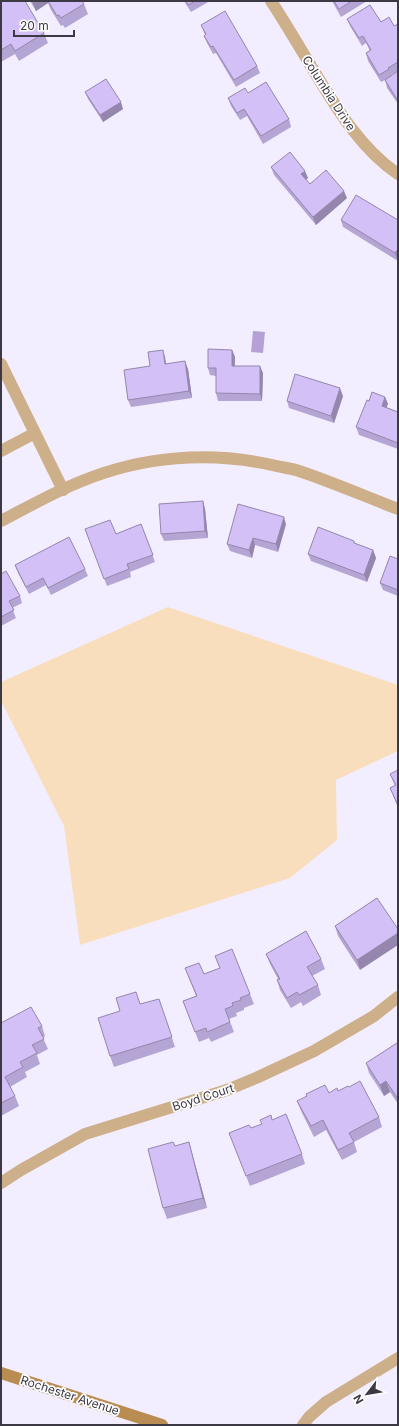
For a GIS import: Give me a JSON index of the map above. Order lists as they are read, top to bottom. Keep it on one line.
{"streets":{"main road":["Rochester Avenue"],"street":["Columbia Drive","Boyd Court"]},"scale_bar":"20 m","north":"bottom left"}
